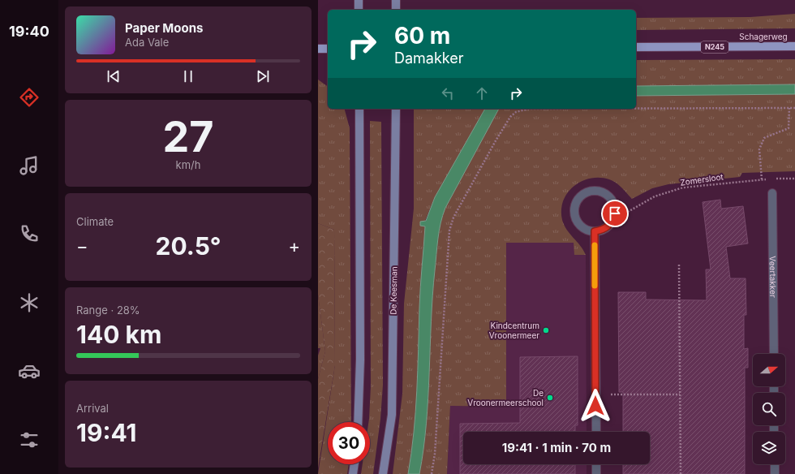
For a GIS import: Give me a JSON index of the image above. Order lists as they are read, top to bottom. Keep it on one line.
{"streets":{"main road":["Schagerweg","N245"],"street":["Veertakker","De Keesman"],"path":["Zomersloot"]},"places":["Kindcentrum Vroonermeer","De Vroonermeerschool"],"north":"right","page":{"tabs":"19:40","turn":["60 m","Damakker"],"song":["Paper Moons","Ada Vale"],"tile":[["27","km/h"],"Climate",["Range · 28%","140 km"],["Arrival","19:41"]],"heat":["−","20.5°","+"],"limit":"30","trip":"19:41 · 1 min · 70 m"}}
